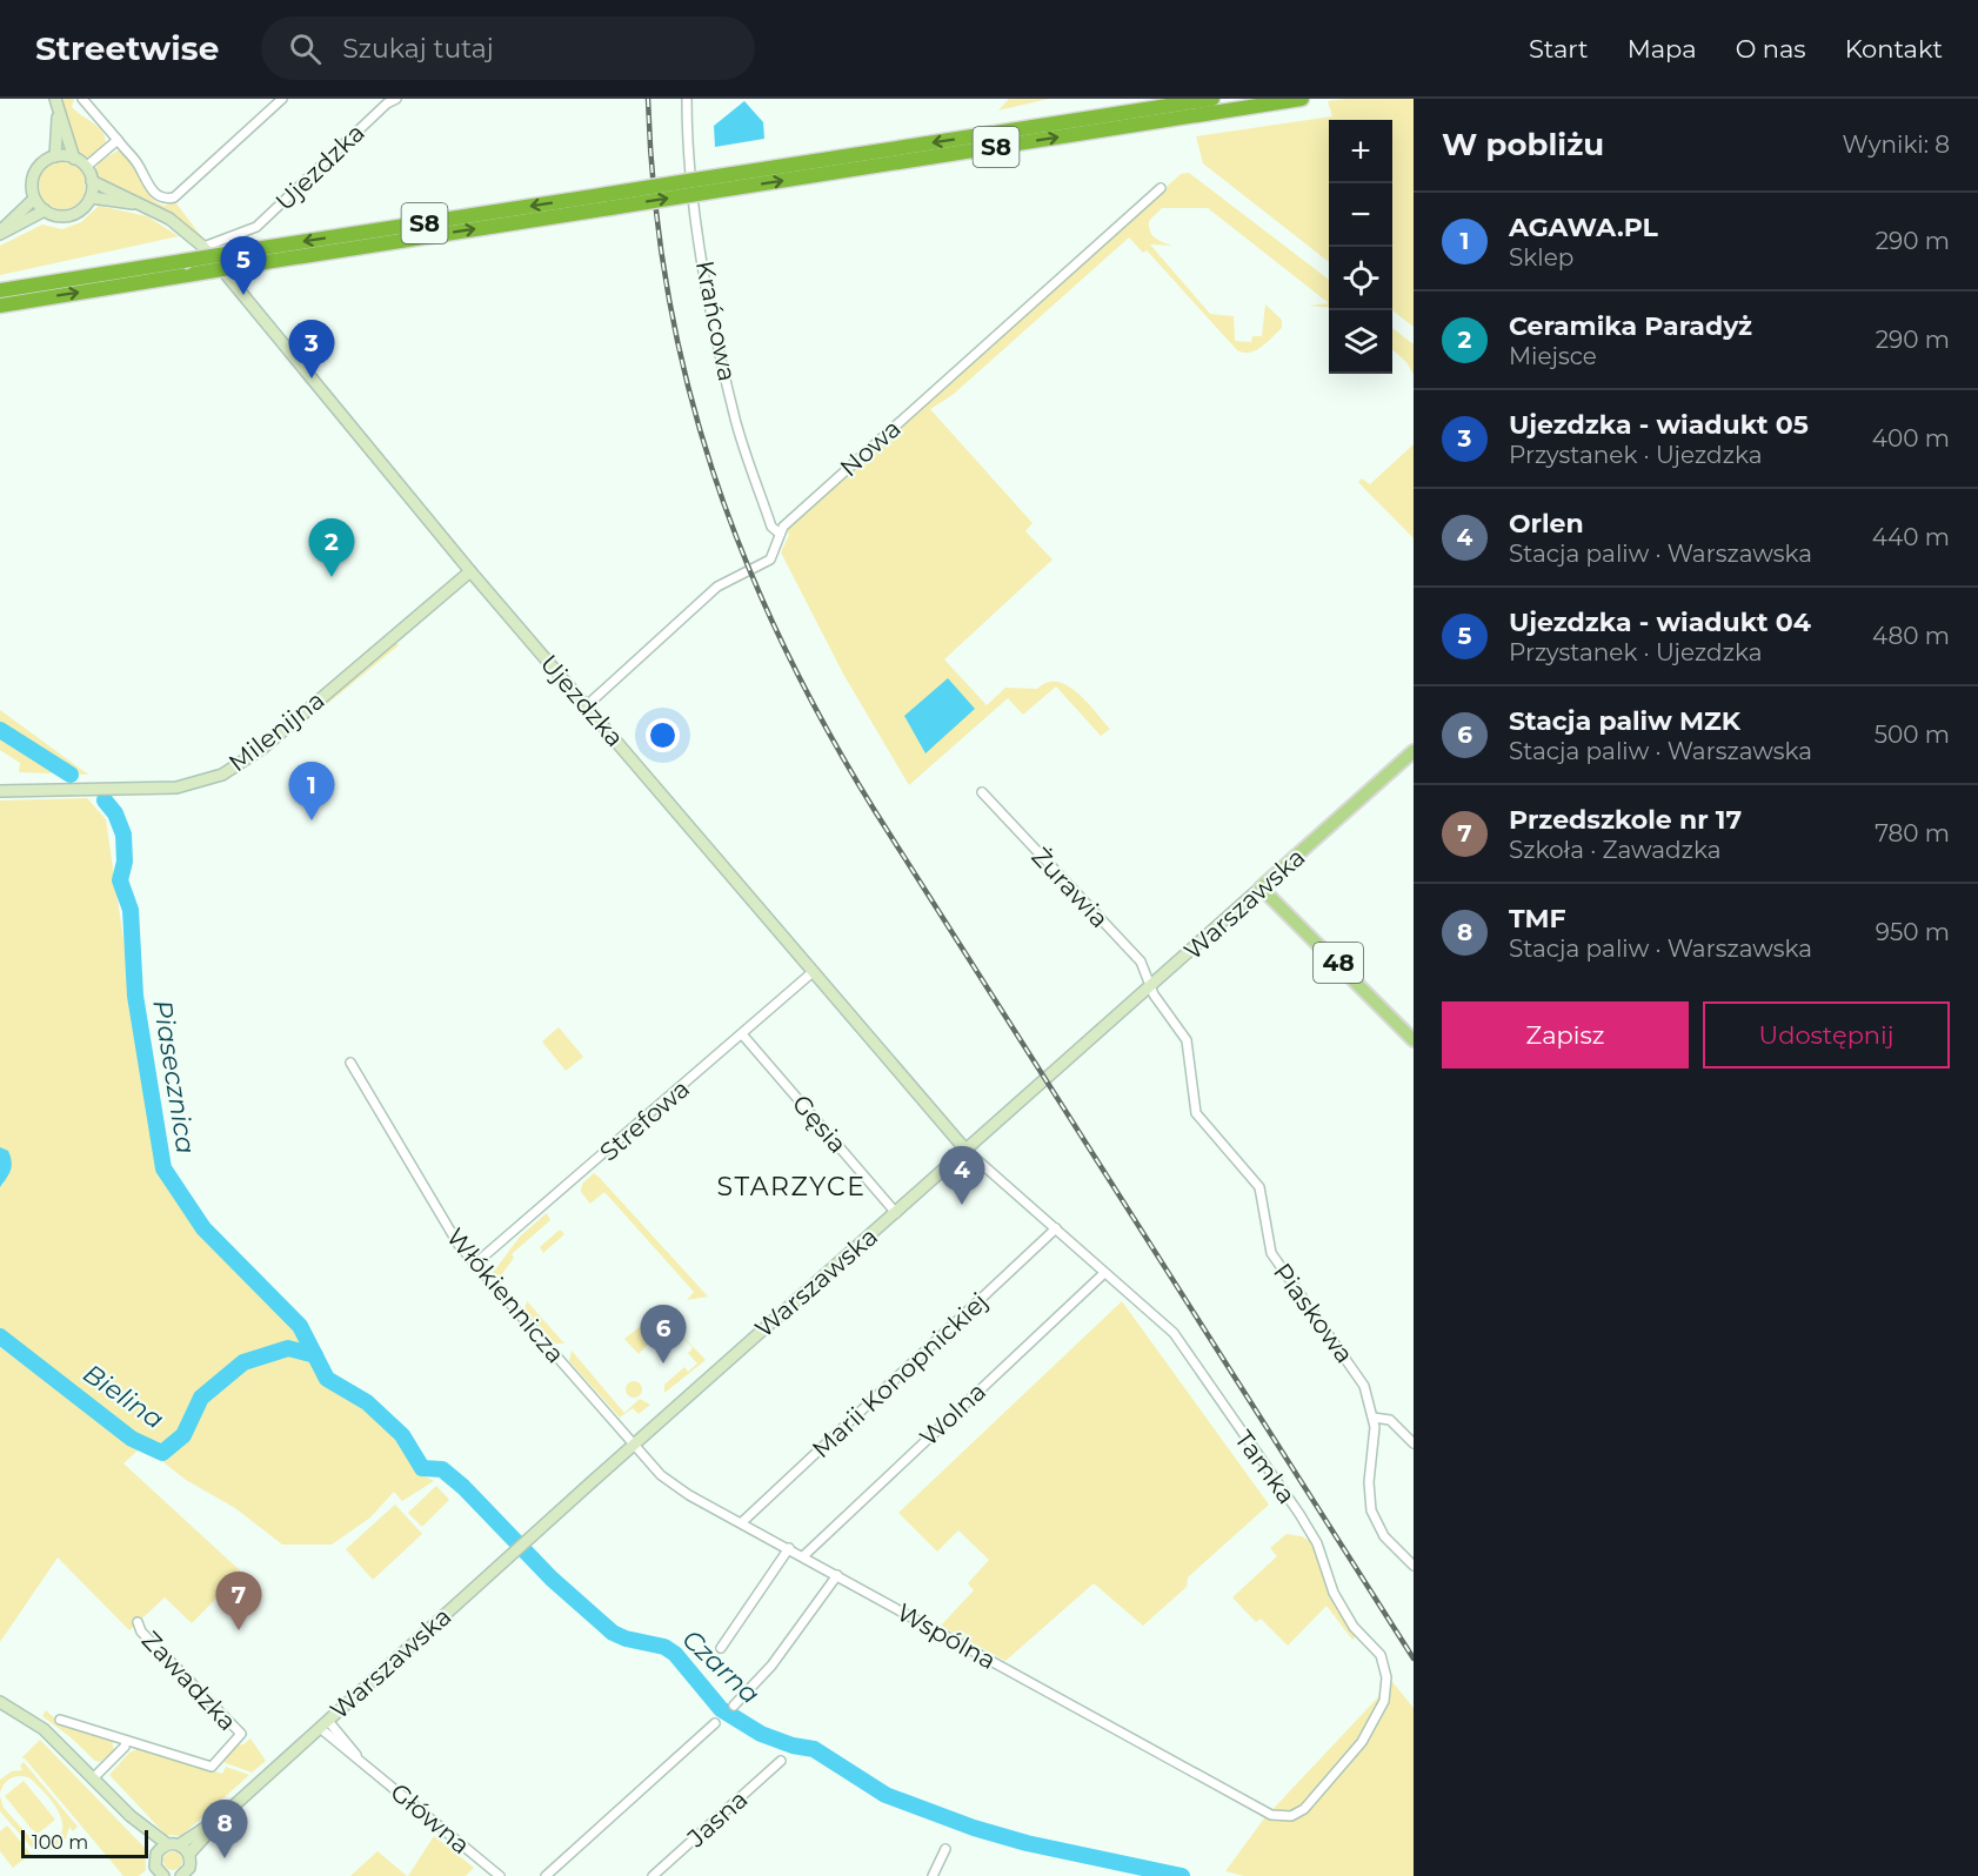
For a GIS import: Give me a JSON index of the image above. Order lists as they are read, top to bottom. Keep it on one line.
{"streets":{"highway":["S8"],"main road":["Ujezdzka","Milenijna","Warszawska","48"],"street":["Krańcowa","Nowa","Żurawia","Strefowa","Gęsia","Włókiennicza","Piaskowa","Marii Konopnickiej","Wolna","Tamka","Wspólna","Zawadzka","Główna","Jasna"]},"crossings":[["Ujezdzka","Nowa"],["Ujezdzka","Milenijna"],["Ujezdzka","Warszawska"],["Ujezdzka","Strefowa"],["Ujezdzka","Tamka"],["Krańcowa","Nowa"],["Żurawia","Warszawska"],["Żurawia","Piaskowa"],["Warszawska","48"],["Warszawska","Gęsia"],["Warszawska","Włókiennicza"],["Warszawska","Piaskowa"],["Warszawska","Tamka"],["Warszawska","Wspólna"],["Warszawska","Główna"],["Strefowa","Gęsia"],["Strefowa","Włókiennicza"],["Włókiennicza","Wspólna"],["Marii Konopnickiej","Tamka"],["Marii Konopnickiej","Wspólna"],["Wolna","Tamka"],["Wolna","Wspólna"],["Tamka","Wspólna"]],"districts":["STARZYCE"],"water":["Piasecznica","Bielina","Czarna"],"scale_bar":"100 m","page":{"header":"Streetwise","search":"Szukaj tutaj","nav":["Start","Mapa","O nas","Kontakt"],"heading":["W pobliżu","Wyniki: 8"],"map_buttons":["+","−"],"list":[{"mark":"1","name":"AGAWA.PL","note":"Sklep","value":"290 m"},{"mark":"2","name":"Ceramika Paradyż","note":"Miejsce","value":"290 m"},{"mark":"3","name":"Ujezdzka - wiadukt 05","note":"Przystanek · Ujezdzka","value":"400 m"},{"mark":"4","name":"Orlen","note":"Stacja paliw · Warszawska","value":"440 m"},{"mark":"5","name":"Ujezdzka - wiadukt 04","note":"Przystanek · Ujezdzka","value":"480 m"},{"mark":"6","name":"Stacja paliw MZK","note":"Stacja paliw · Warszawska","value":"500 m"},{"mark":"7","name":"Przedszkole nr 17","note":"Szkoła · Zawadzka","value":"780 m"},{"mark":"8","name":"TMF","note":"Stacja paliw · Warszawska","value":"950 m"}],"pins":["5","3","2","1","4","6","7","8"],"buttons":["Zapisz","Udostępnij"],"scale":"100 m"}}
